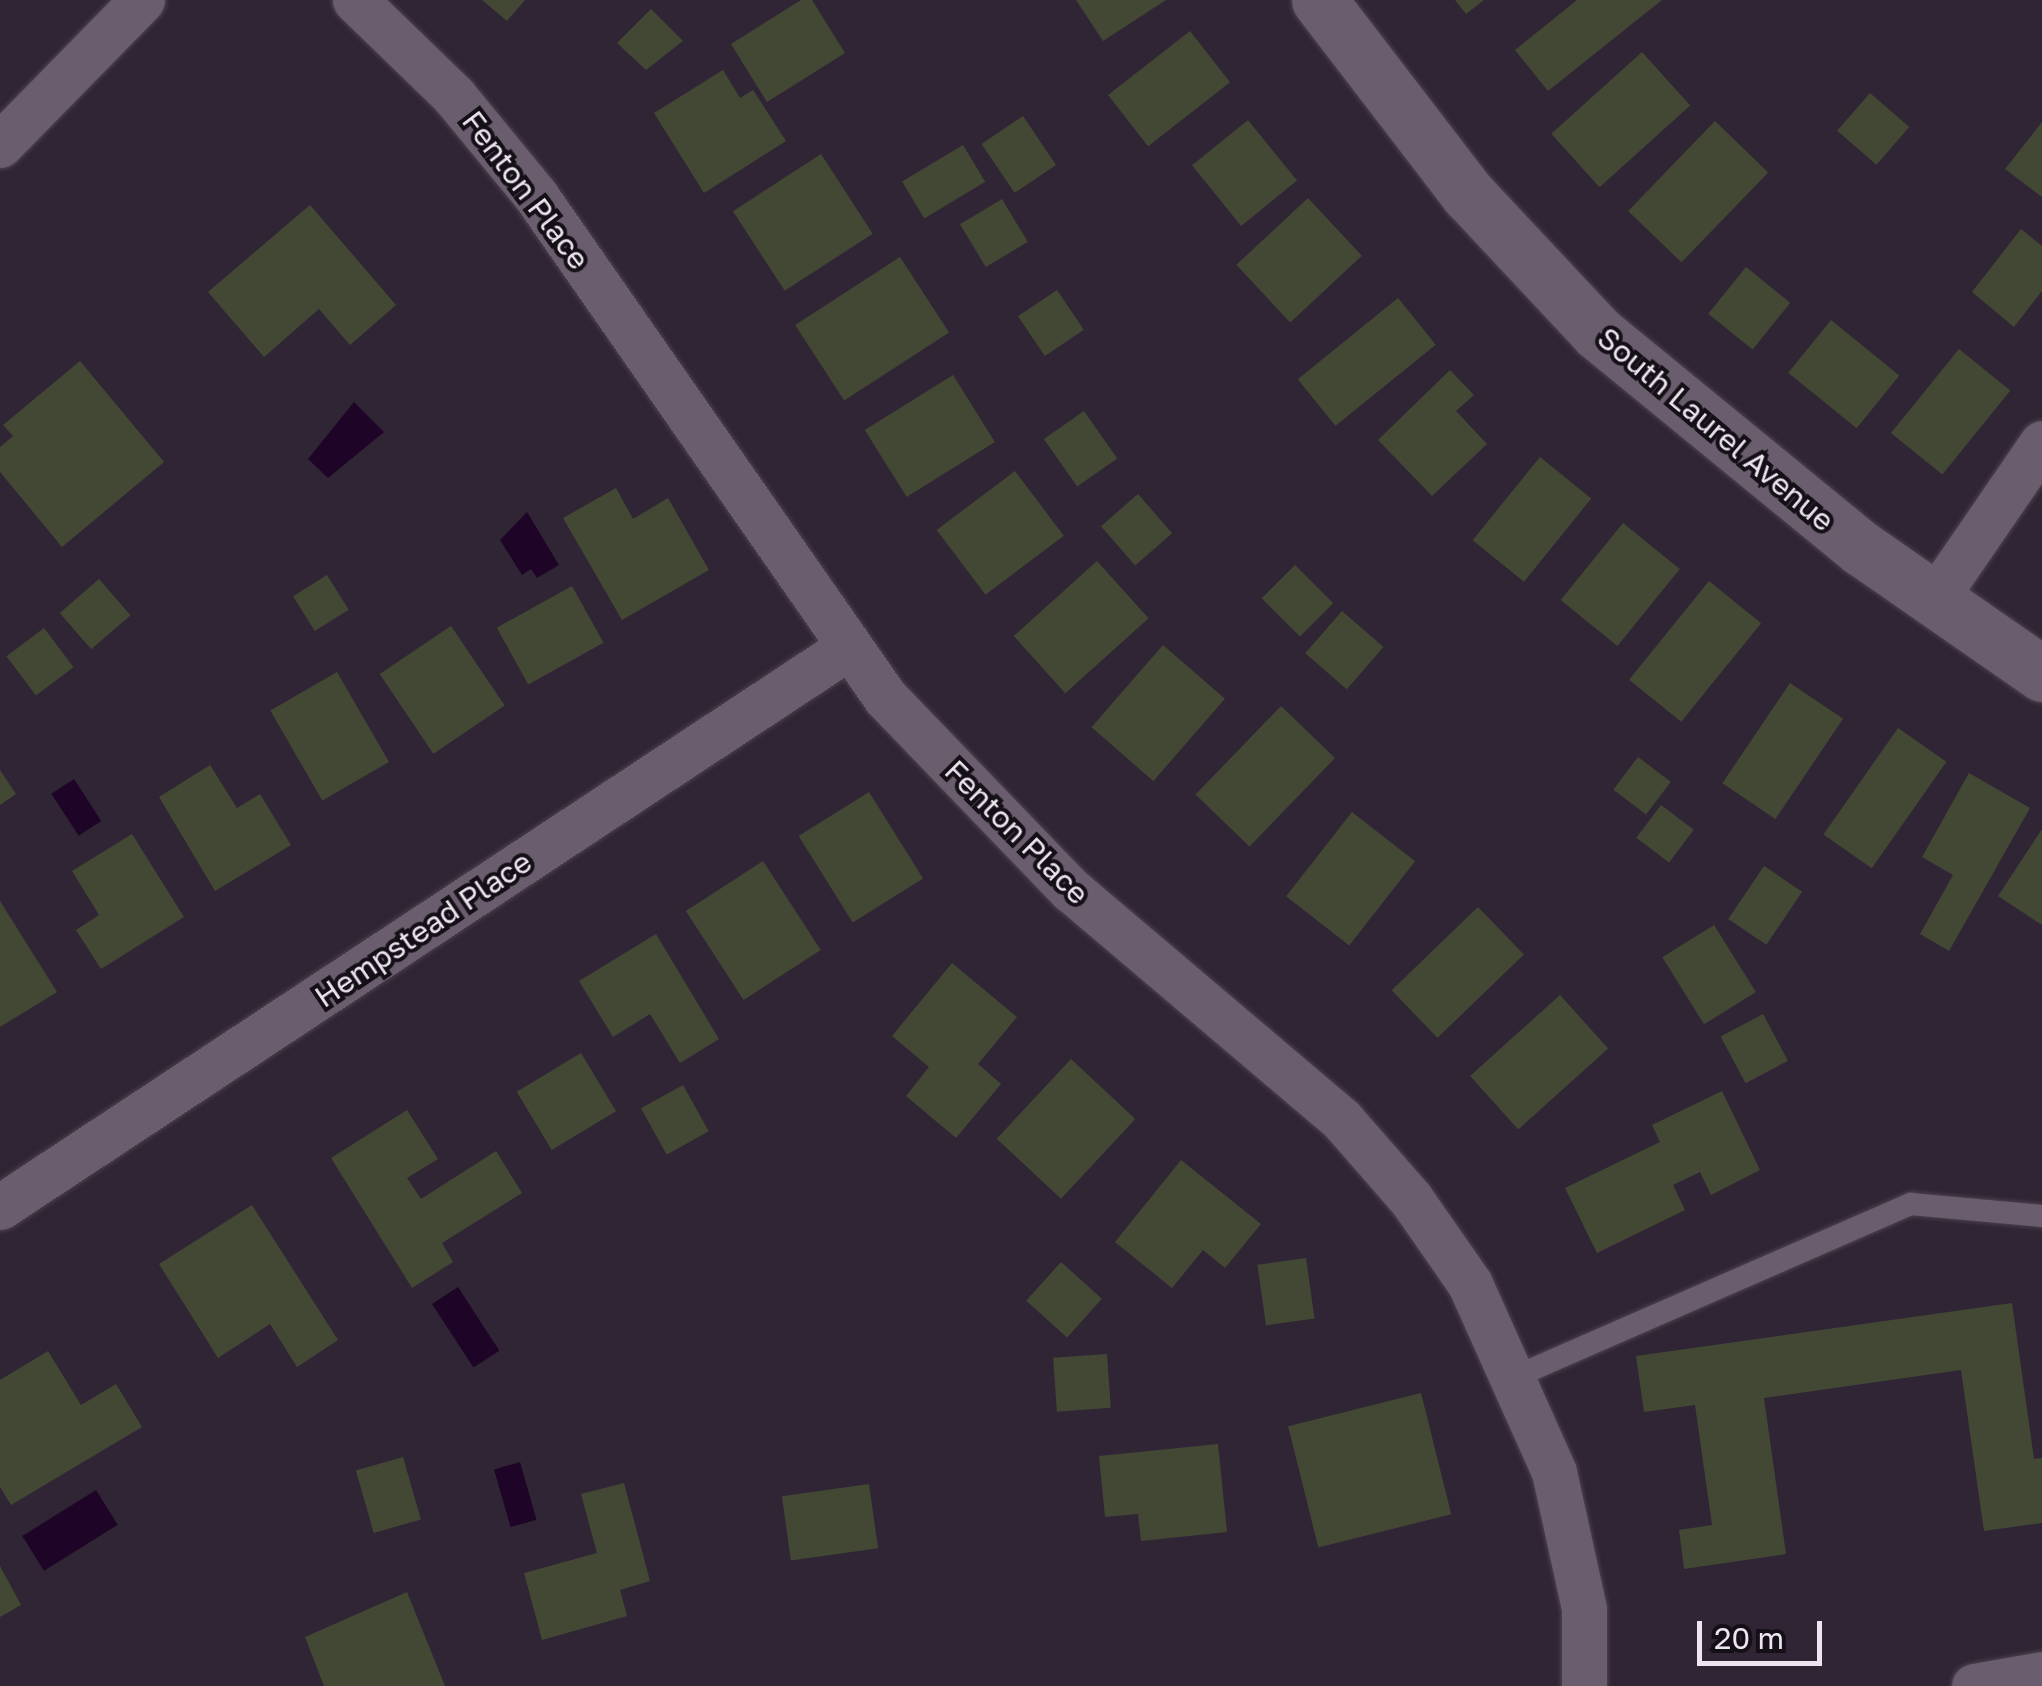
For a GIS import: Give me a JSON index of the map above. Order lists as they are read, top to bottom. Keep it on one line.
{"streets":{"street":["Fenton Place","South Laurel Avenue","Hempstead Place"]},"crossings":[["Fenton Place","Hempstead Place"]],"scale_bar":"20 m"}
